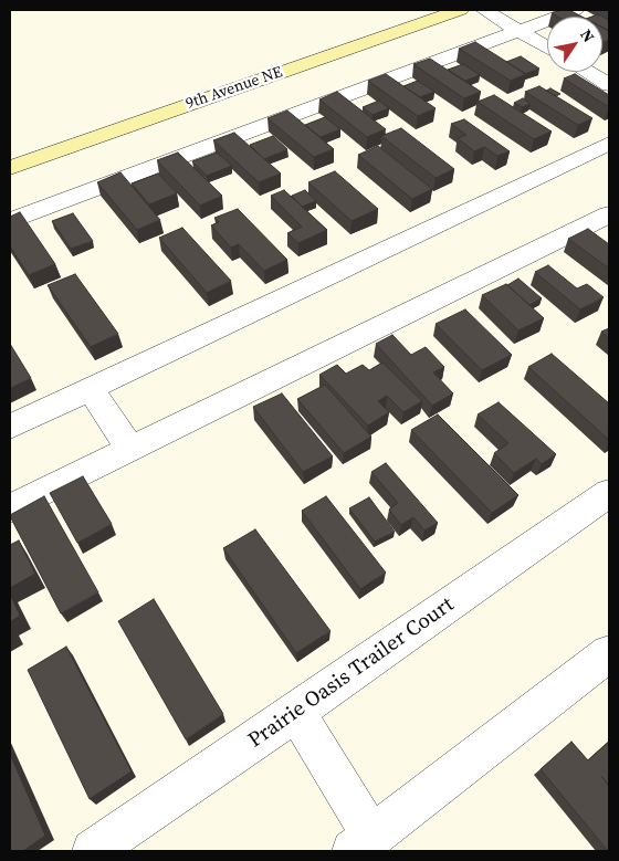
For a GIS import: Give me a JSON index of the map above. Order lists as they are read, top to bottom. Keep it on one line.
{"streets":{"street":["9th Avenue NE","Prairie Oasis Trailer Court"]},"north":"top right"}
